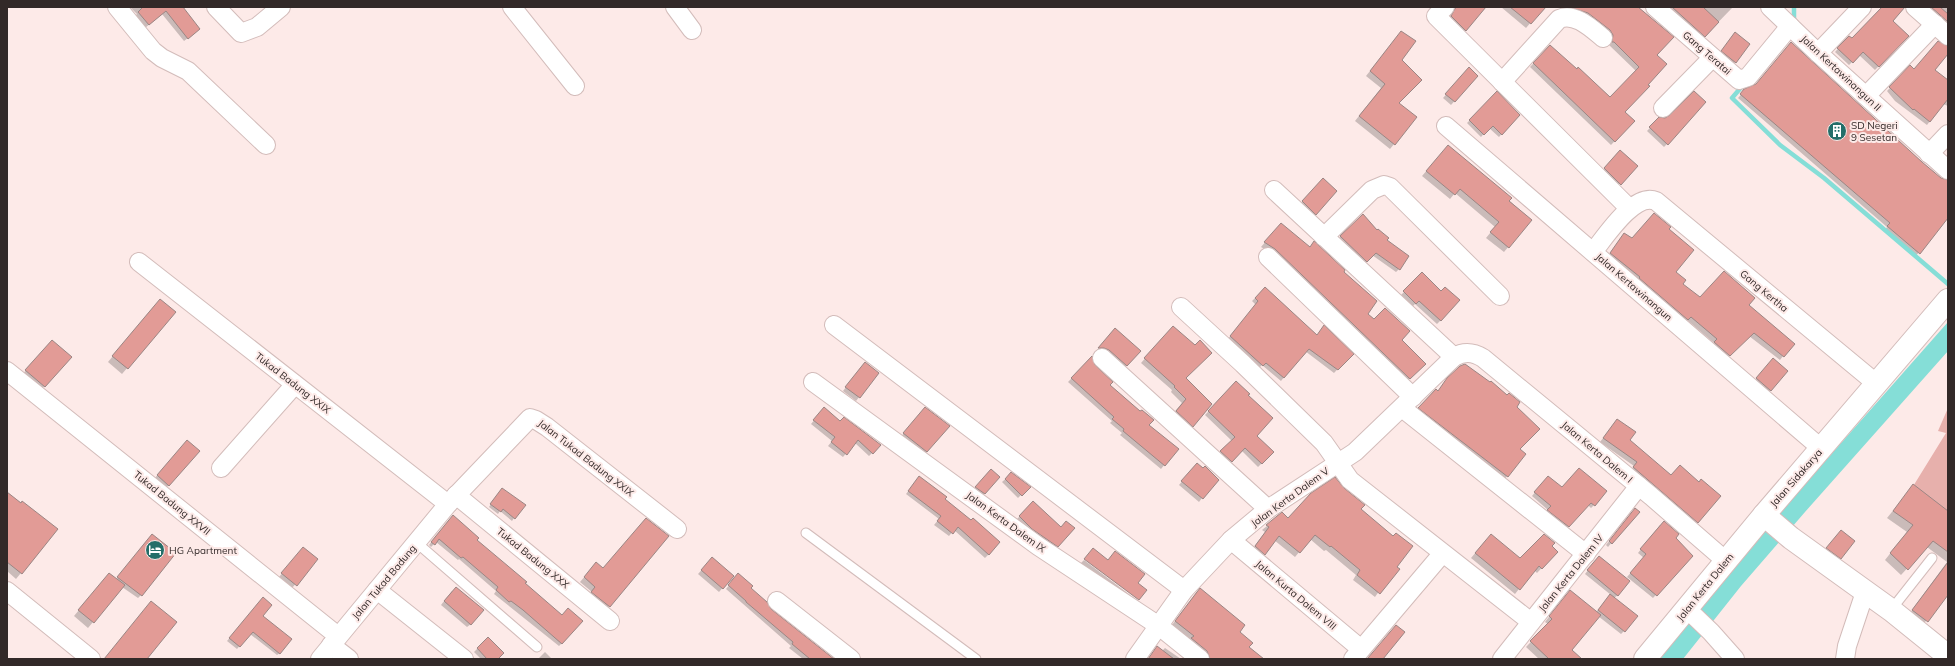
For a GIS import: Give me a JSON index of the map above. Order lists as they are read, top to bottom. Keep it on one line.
{"streets":{"street":["Gang Teratai","Jalan Kertawinangun II","Jalan Kertawinangun","Gang Kertha","Tukad Badung XXIX","Jalan Kerta Dalem I","Jalan Tukad Badung XXIX","Jalan Sidakarya","Jalan Kerta Dalem V","Tukad Badung XXVII","Jalan Kerta Dalem IX","Tukad Badung XXX","Jalan Kerta Dalem IV","Jalan Tukad Badung","Jalan Kerta Dalem","Jalan Kurta Dalem VIII"]},"crossings":[["Gang Teratai","Jalan Kertawinangun II"],["Jalan Kertawinangun","Jalan Sidakarya"],["Gang Kertha","Jalan Sidakarya"],["Tukad Badung XXIX","Jalan Tukad Badung XXIX"],["Tukad Badung XXIX","Tukad Badung XXX"],["Tukad Badung XXIX","Jalan Tukad Badung"],["Jalan Kerta Dalem I","Jalan Kerta Dalem V"],["Jalan Kerta Dalem I","Jalan Kerta Dalem IV"],["Jalan Kerta Dalem I","Jalan Kerta Dalem"],["Jalan Tukad Badung XXIX","Tukad Badung XXX"],["Jalan Tukad Badung XXIX","Jalan Tukad Badung"],["Jalan Sidakarya","Jalan Kerta Dalem"],["Jalan Kerta Dalem V","Jalan Kerta Dalem IX"],["Jalan Kerta Dalem V","Jalan Kurta Dalem VIII"],["Tukad Badung XXVII","Jalan Tukad Badung"],["Tukad Badung XXX","Jalan Tukad Badung"]],"places":{"building":["SD Negeri 9 Sesetan"],"hotel":["HG Apartment"]}}
